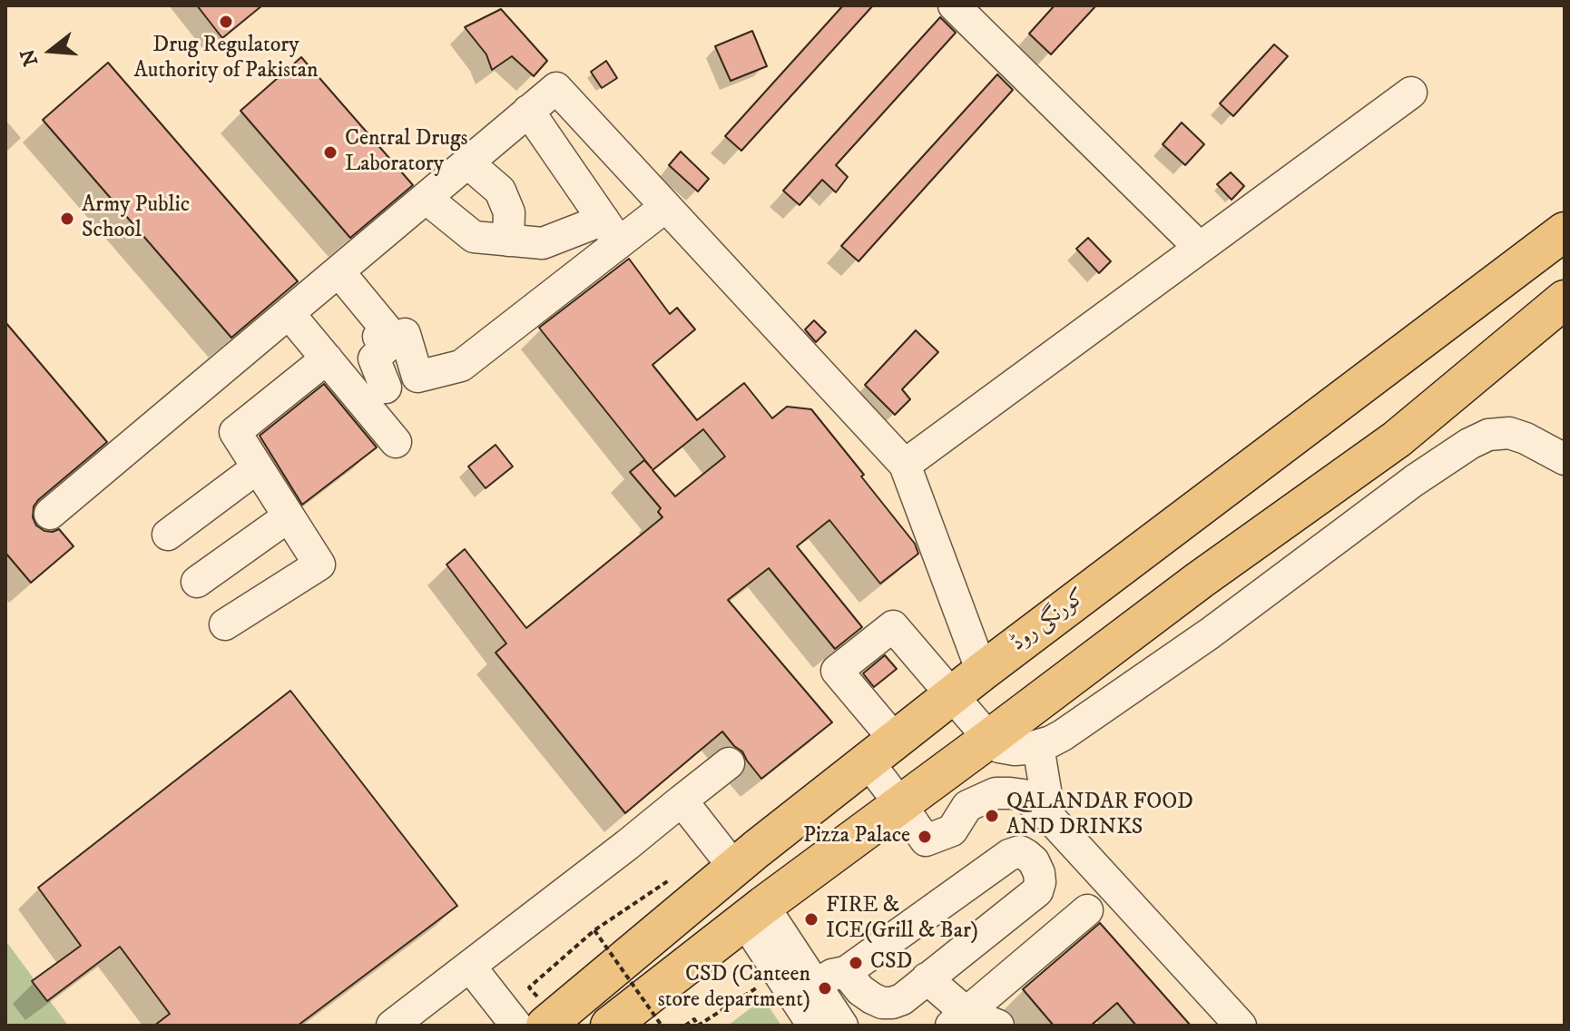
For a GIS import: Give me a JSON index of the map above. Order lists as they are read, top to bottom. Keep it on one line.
{"streets":{"main road":["کورنگی روڈ"]},"places":["Drug Regulatory Authority of Pakistan","Central Drugs Laboratory","Army Public School","QALANDAR FOOD AND DRINKS","Pizza Palace","FIRE & ICE(Grill & Bar)","CSD","CSD (Canteen store department)"],"north":"left"}
